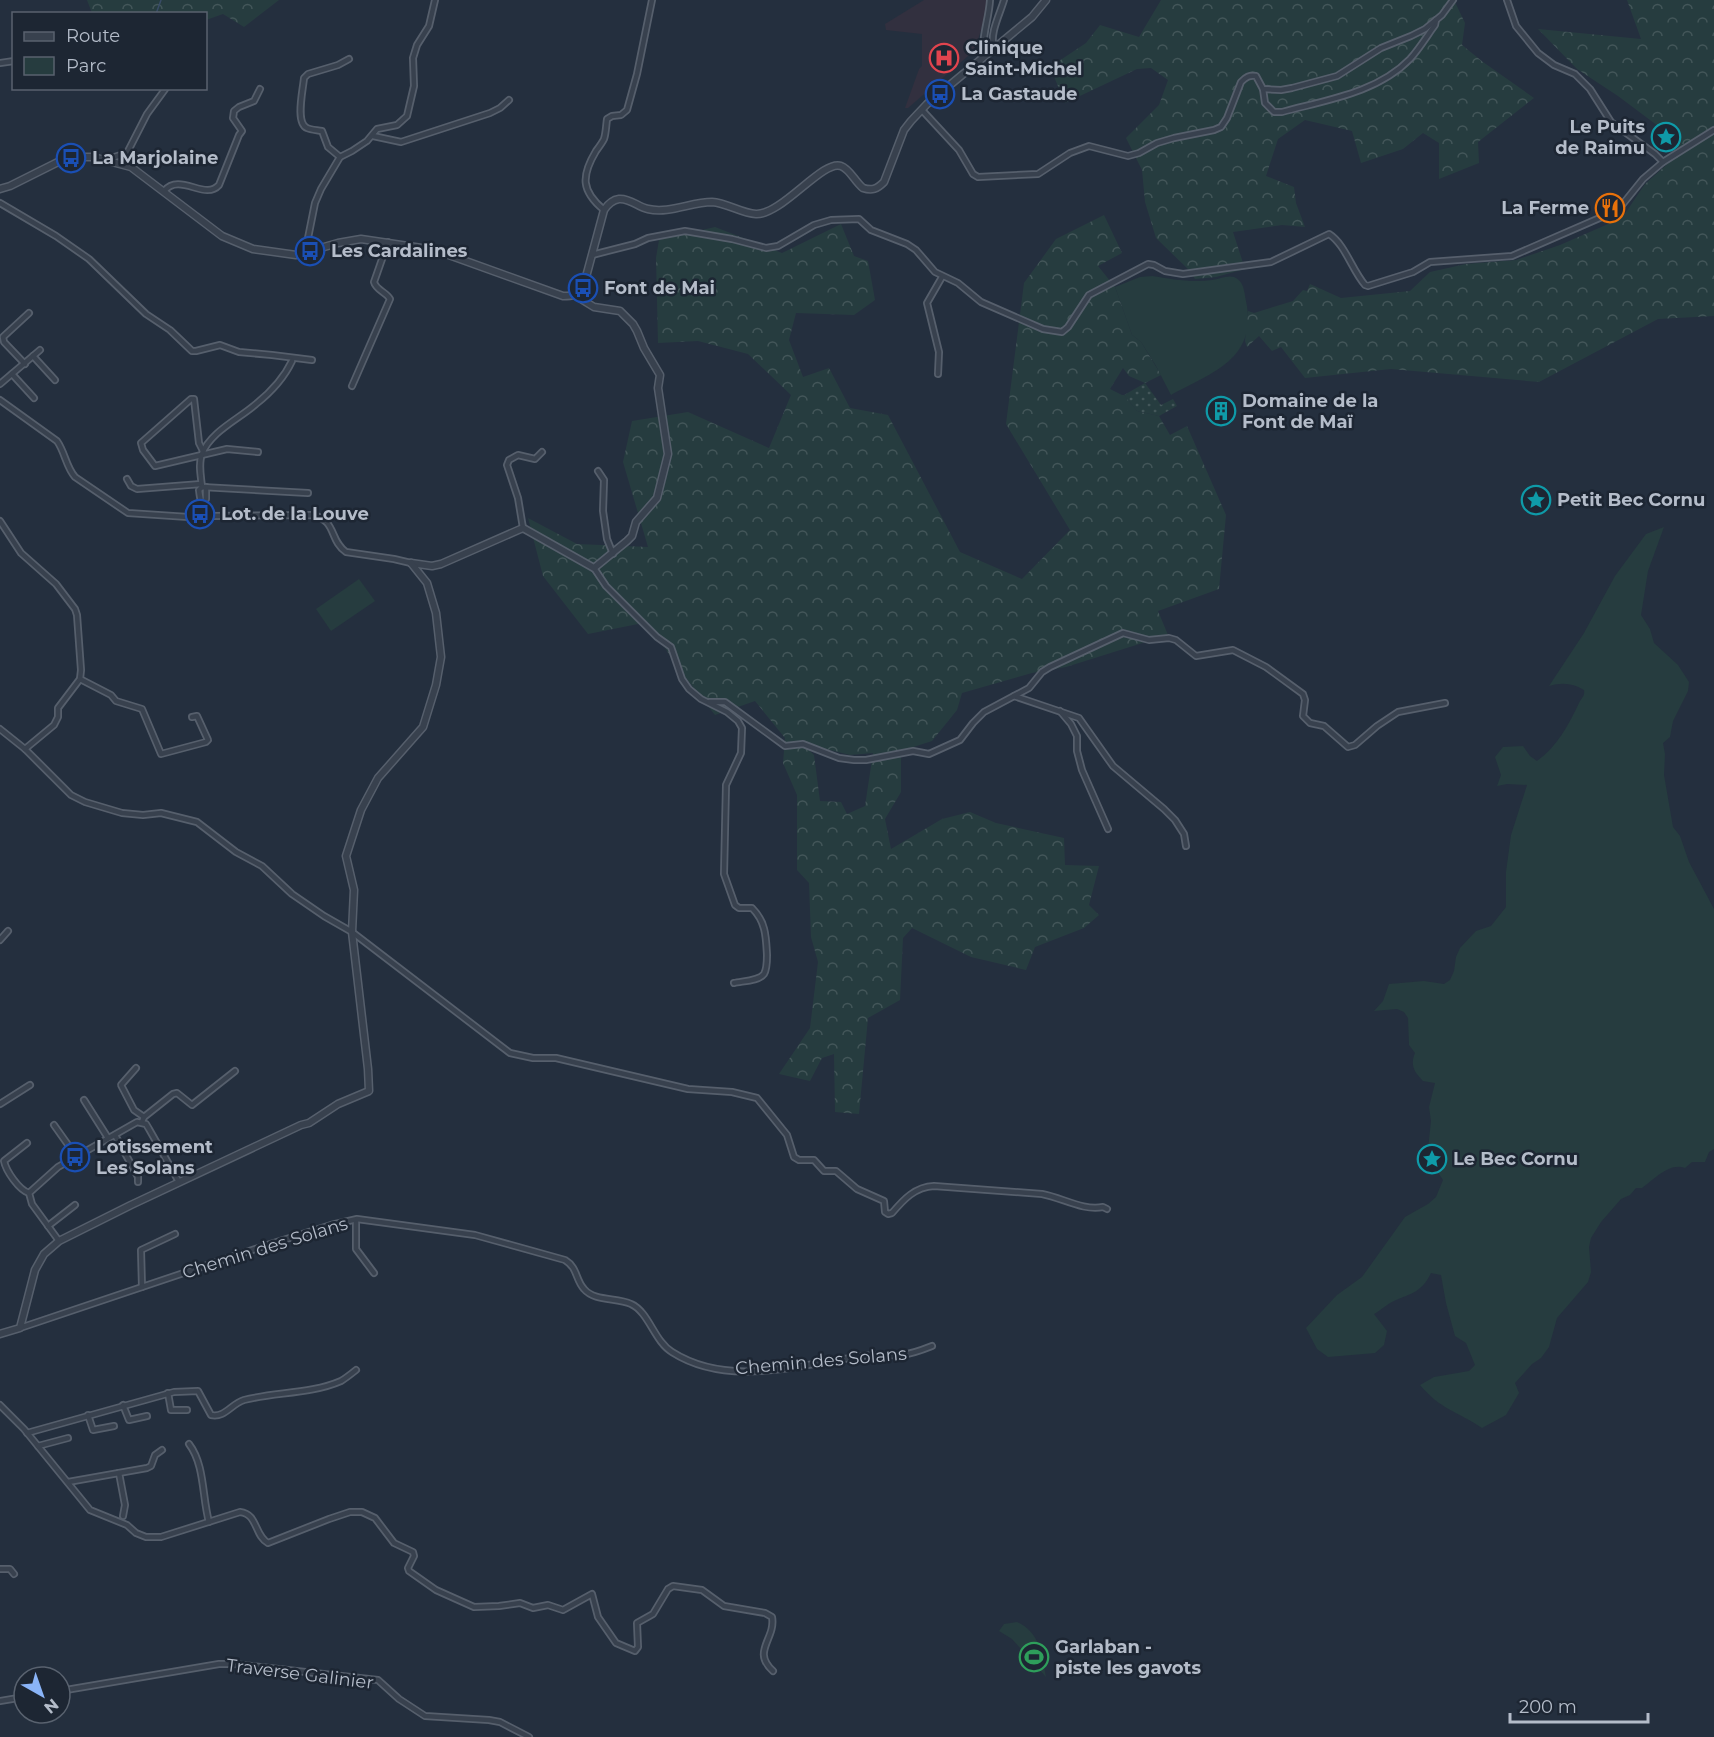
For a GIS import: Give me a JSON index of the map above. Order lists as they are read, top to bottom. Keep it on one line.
{"streets":{"street":["Chemin des Solans","Traverse Galinier"]},"places":{"hospital":["Clinique Saint-Michel"],"bus stop":["La Gastaude","La Marjolaine","Les Cardalines","Font de Mai","Lot. de la Louve","Lotissement Les Solans"],"place":["Le Puits de Raimu","Petit Bec Cornu","Le Bec Cornu"],"restaurant":["La Ferme"],"building":["Domaine de la Font de Maï"],"sports":["Garlaban - piste les gavots"]},"legend":["Route","Parc"],"scale_bar":"200 m","north":"bottom right"}
